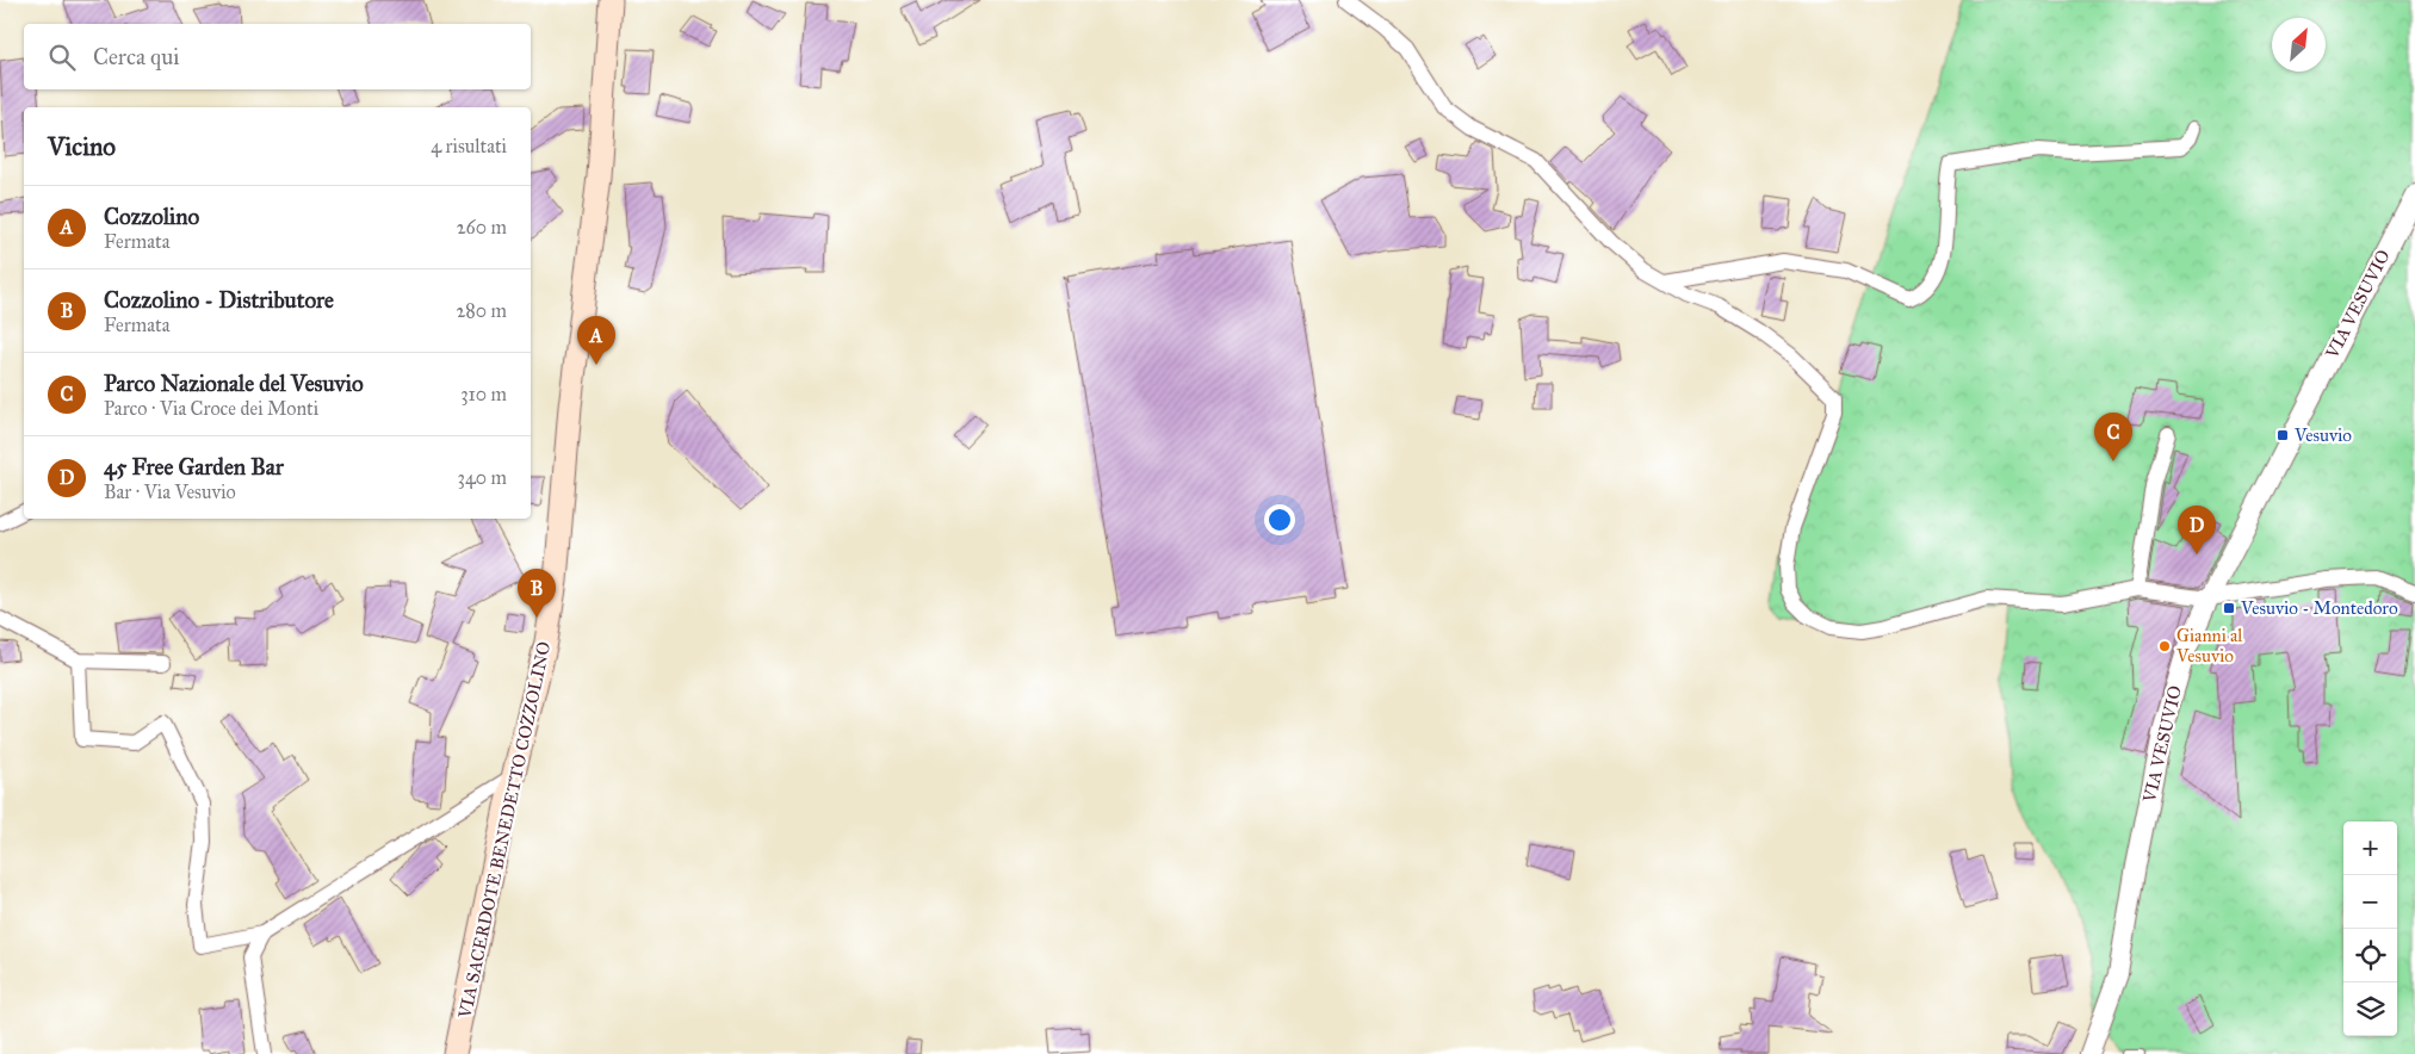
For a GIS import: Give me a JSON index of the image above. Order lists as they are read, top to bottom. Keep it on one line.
{"streets":{"main road":["VIA SACERDOTE BENEDETTO COZZOLINO"],"street":["VIA VESUVIO"]},"places":{"transit":["Vesuvio","Vesuvio - Montedoro"],"other":["Gianni al Vesuvio"]},"north":"top right","page":{"search":"Cerca qui","heading":["Vicino","4 risultati"],"list":[{"mark":"A","name":"Cozzolino","note":"Fermata","value":"260 m"},{"mark":"B","name":"Cozzolino - Distributore","note":"Fermata","value":"280 m"},{"mark":"C","name":"Parco Nazionale del Vesuvio","note":"Parco · Via Croce dei Monti","value":"310 m"},{"mark":"D","name":"45 Free Garden Bar","note":"Bar · Via Vesuvio","value":"340 m"}],"pins":["A","C","D","B"],"map_buttons":["+","−"]}}
